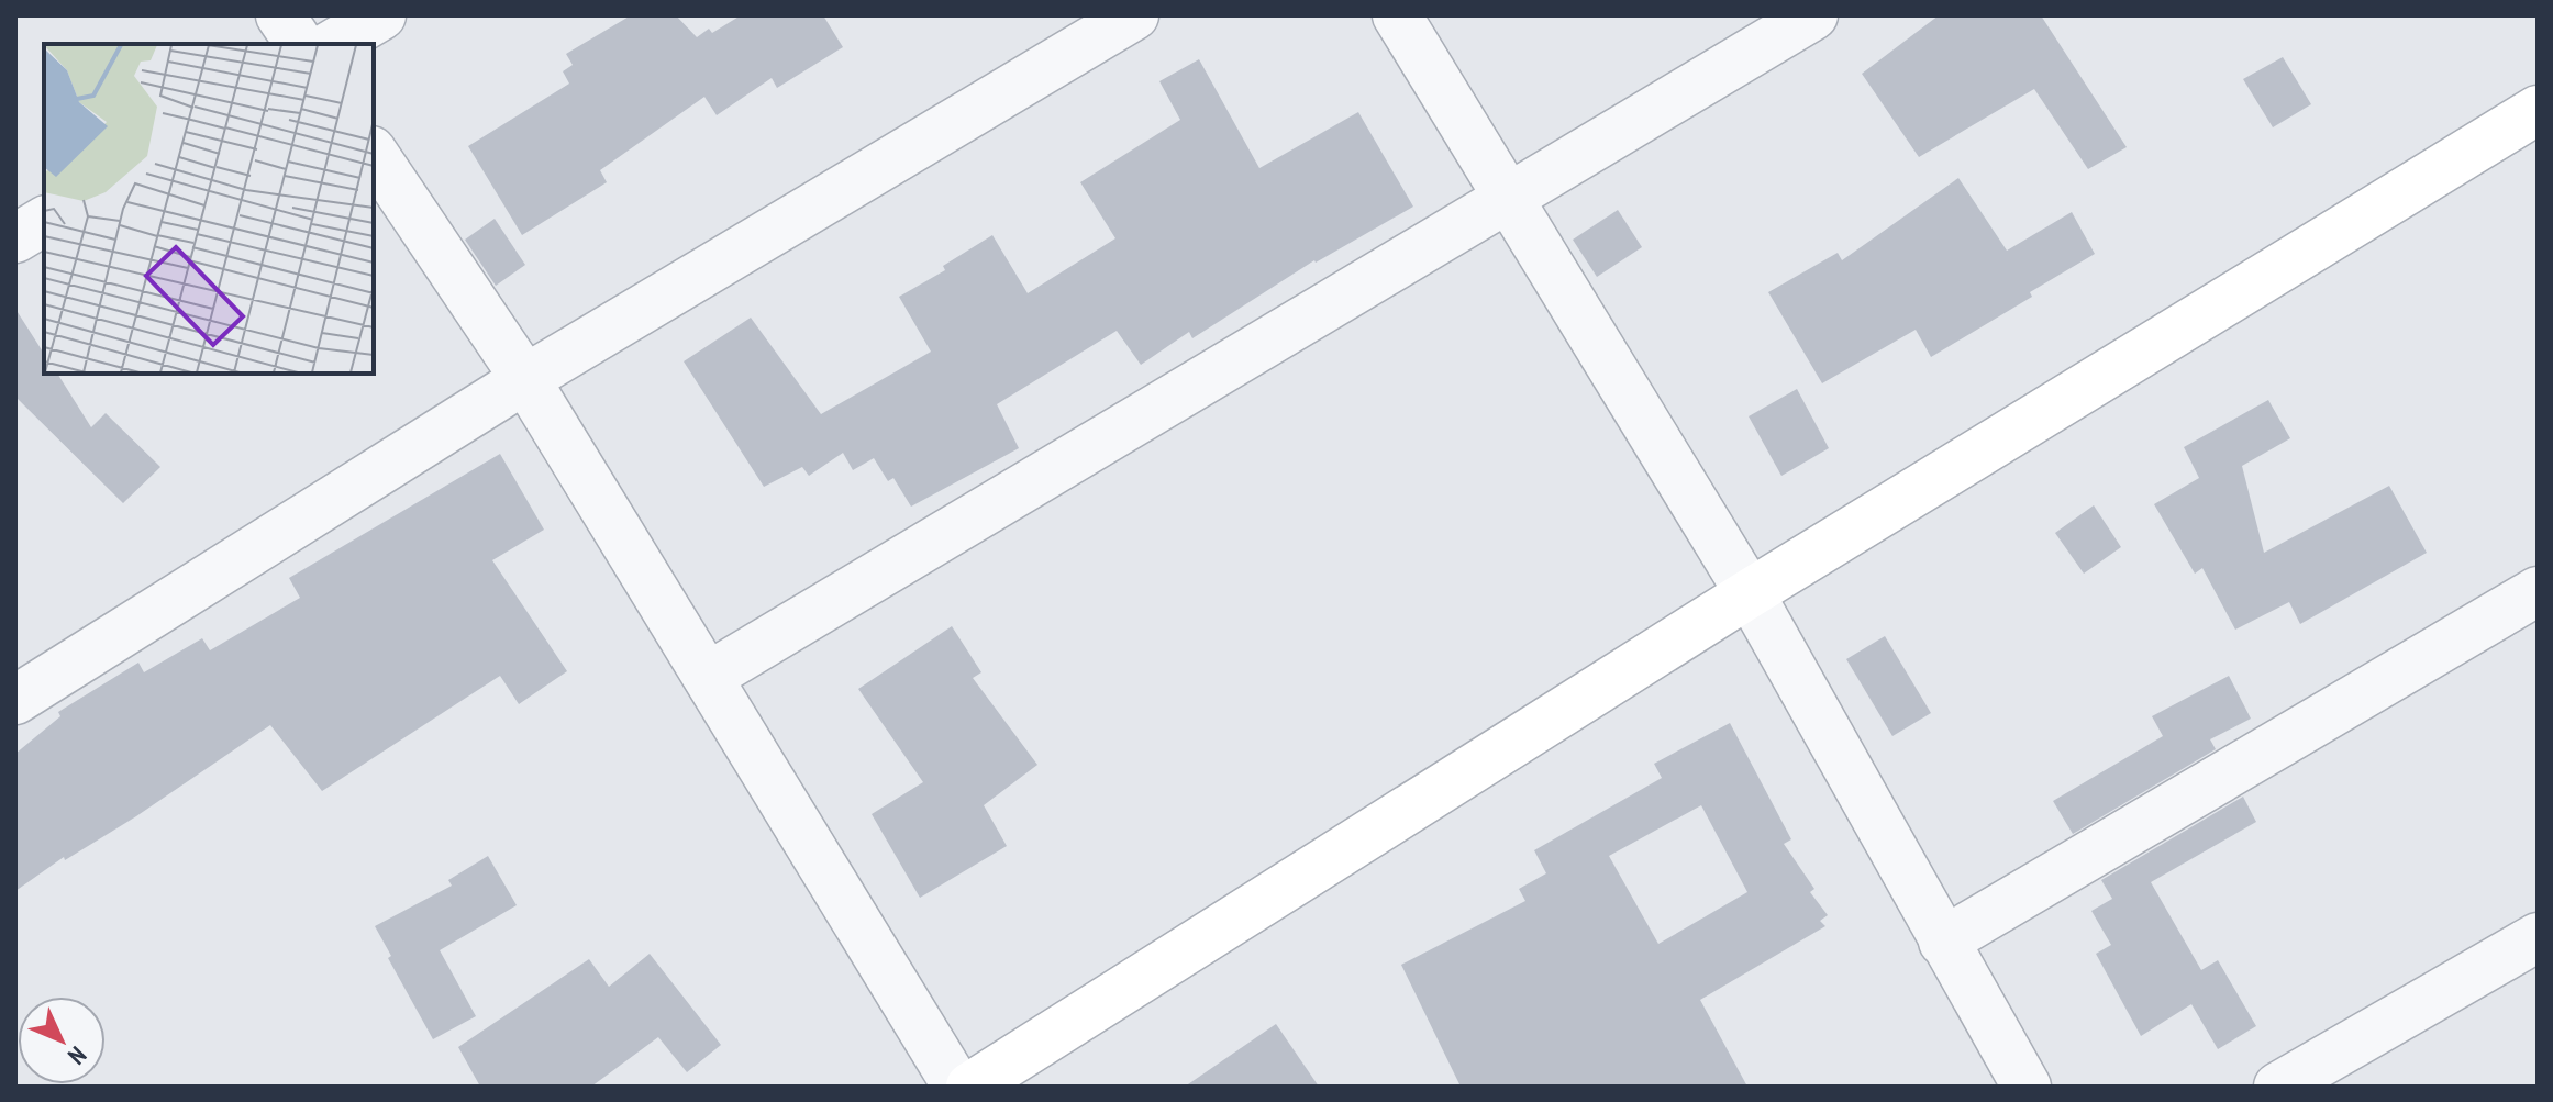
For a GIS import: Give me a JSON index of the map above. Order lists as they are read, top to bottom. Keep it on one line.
{"north":"bottom right"}
